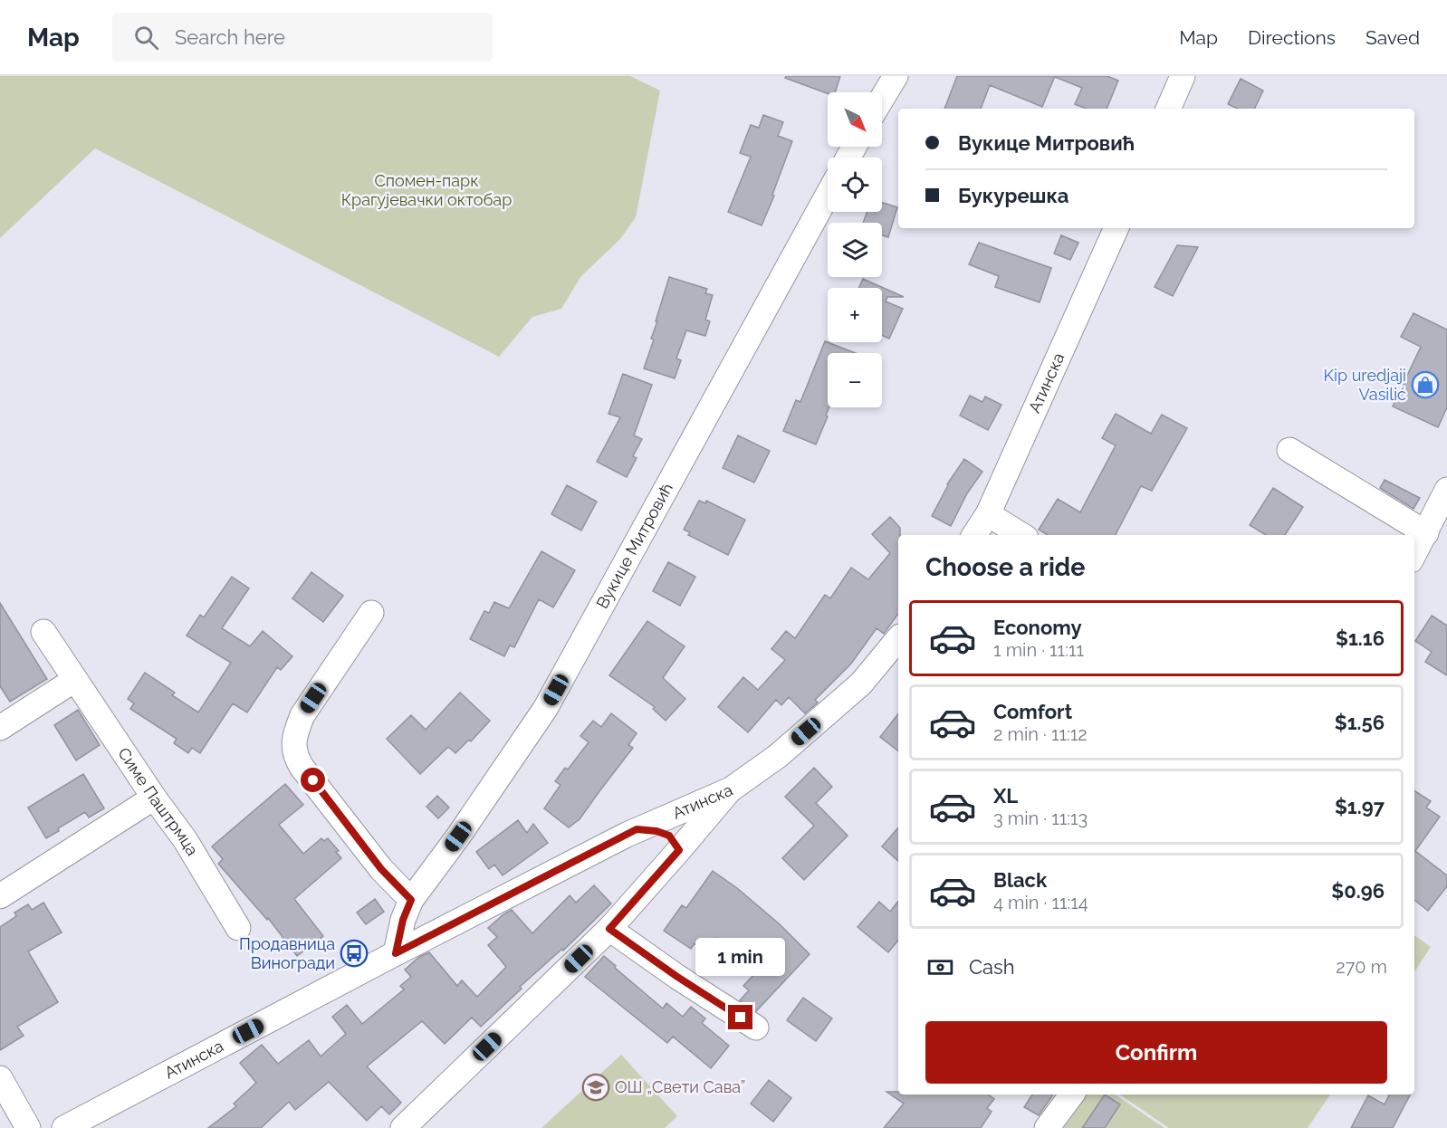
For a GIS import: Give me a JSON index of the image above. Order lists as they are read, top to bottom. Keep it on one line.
{"streets":{"street":["Атинска","Вукице Митровић","Симе Паштрмца"]},"crossings":[["Атинска","Вукице Митровић"]],"parks":["Спомен-парк Крагујевачки октобар"],"places":{"shop":["Kip uredjaji Vasilić"],"bus stop":["Продавница Виногради"],"school or university":["ОШ „Свети Сава”"]},"north":"bottom right","page":{"header":"Map","search":"Search here","nav":["Map","Directions","Saved"],"map_buttons":["+","−"],"banner":["Вукице Митровић","Букурешка"],"heading":"Choose a ride","list":[{"name":"Economy","note":"1 min · 11:11","value":"$1.16"},{"name":"Comfort","note":"2 min · 11:12","value":"$1.56"},{"name":"XL","note":"3 min · 11:13","value":"$1.97"},{"name":"Black","note":"4 min · 11:14","value":"$0.96"}],"pay":["Cash","270 m"],"bubble":"1 min","buttons":"Confirm"}}
